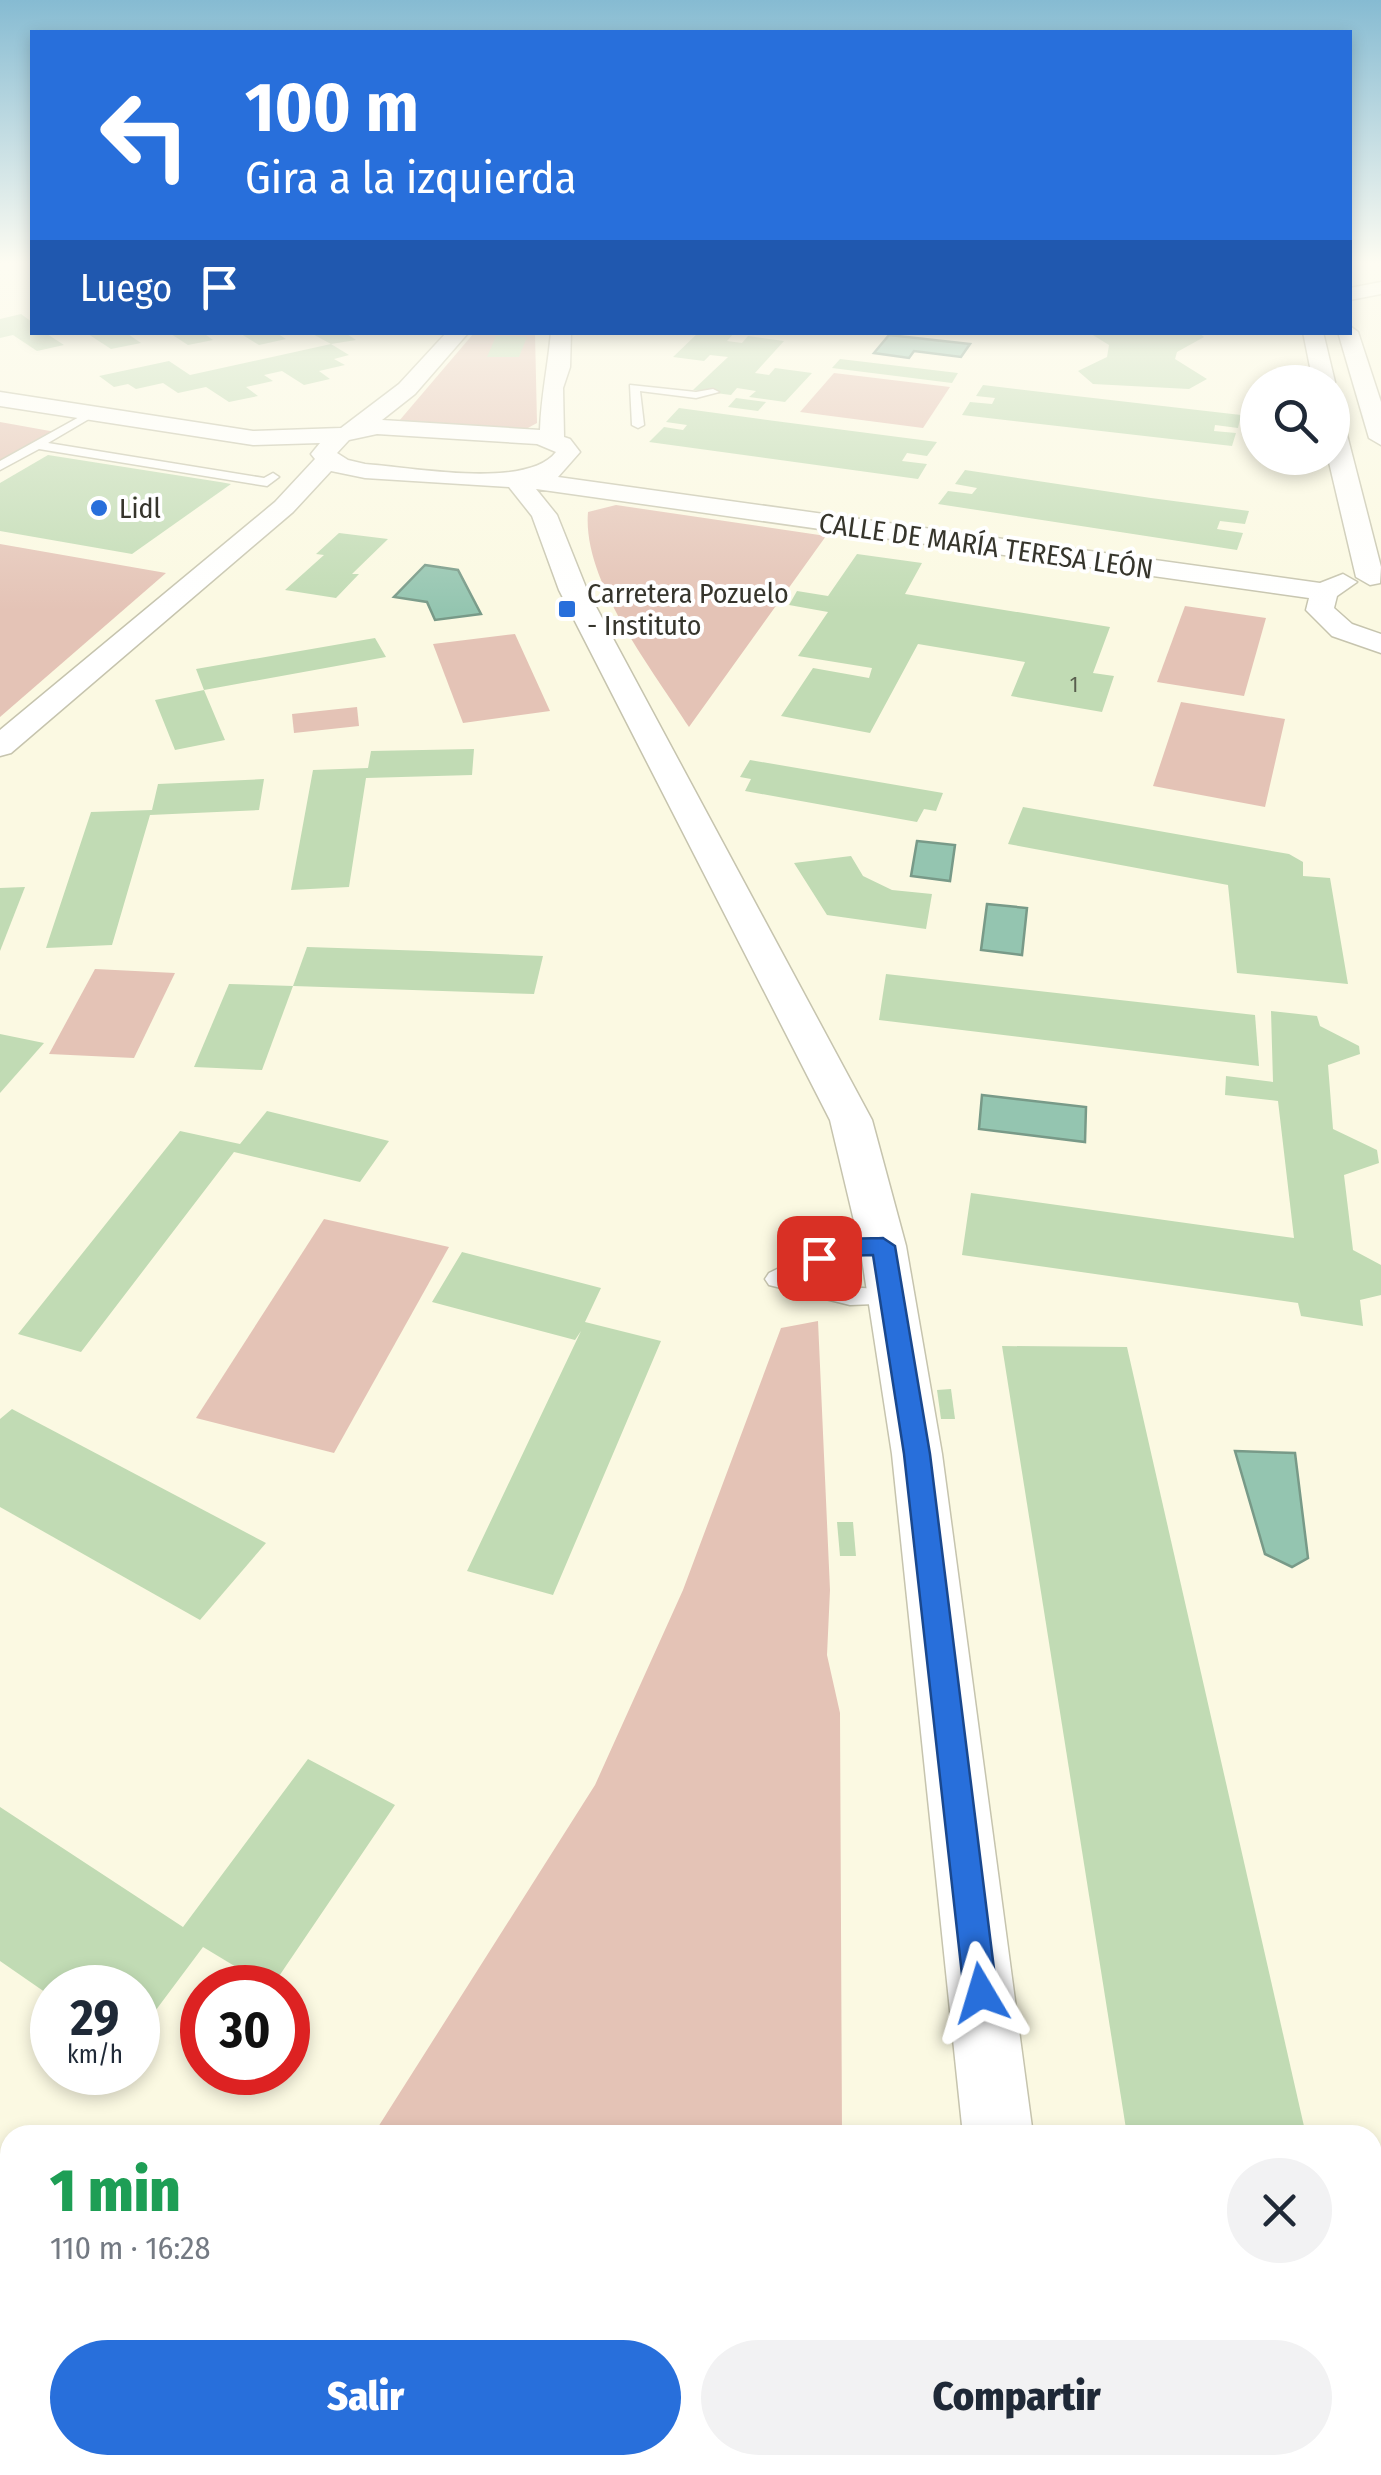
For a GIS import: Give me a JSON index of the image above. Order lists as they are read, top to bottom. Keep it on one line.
{"streets":{"street":["CALLE DE MARÍA TERESA LEÓN"]},"places":{"other":["Lidl"],"transit":["Carretera Pozuelo - Instituto"]},"house_numbers":["1"],"page":{"turn":["100 m","Gira a la izquierda"],"then":"Luego","speed":"29 km/h","limit":"30","heading":["1 min","110 m · 16:28"],"buttons":["Salir","Compartir"]}}
